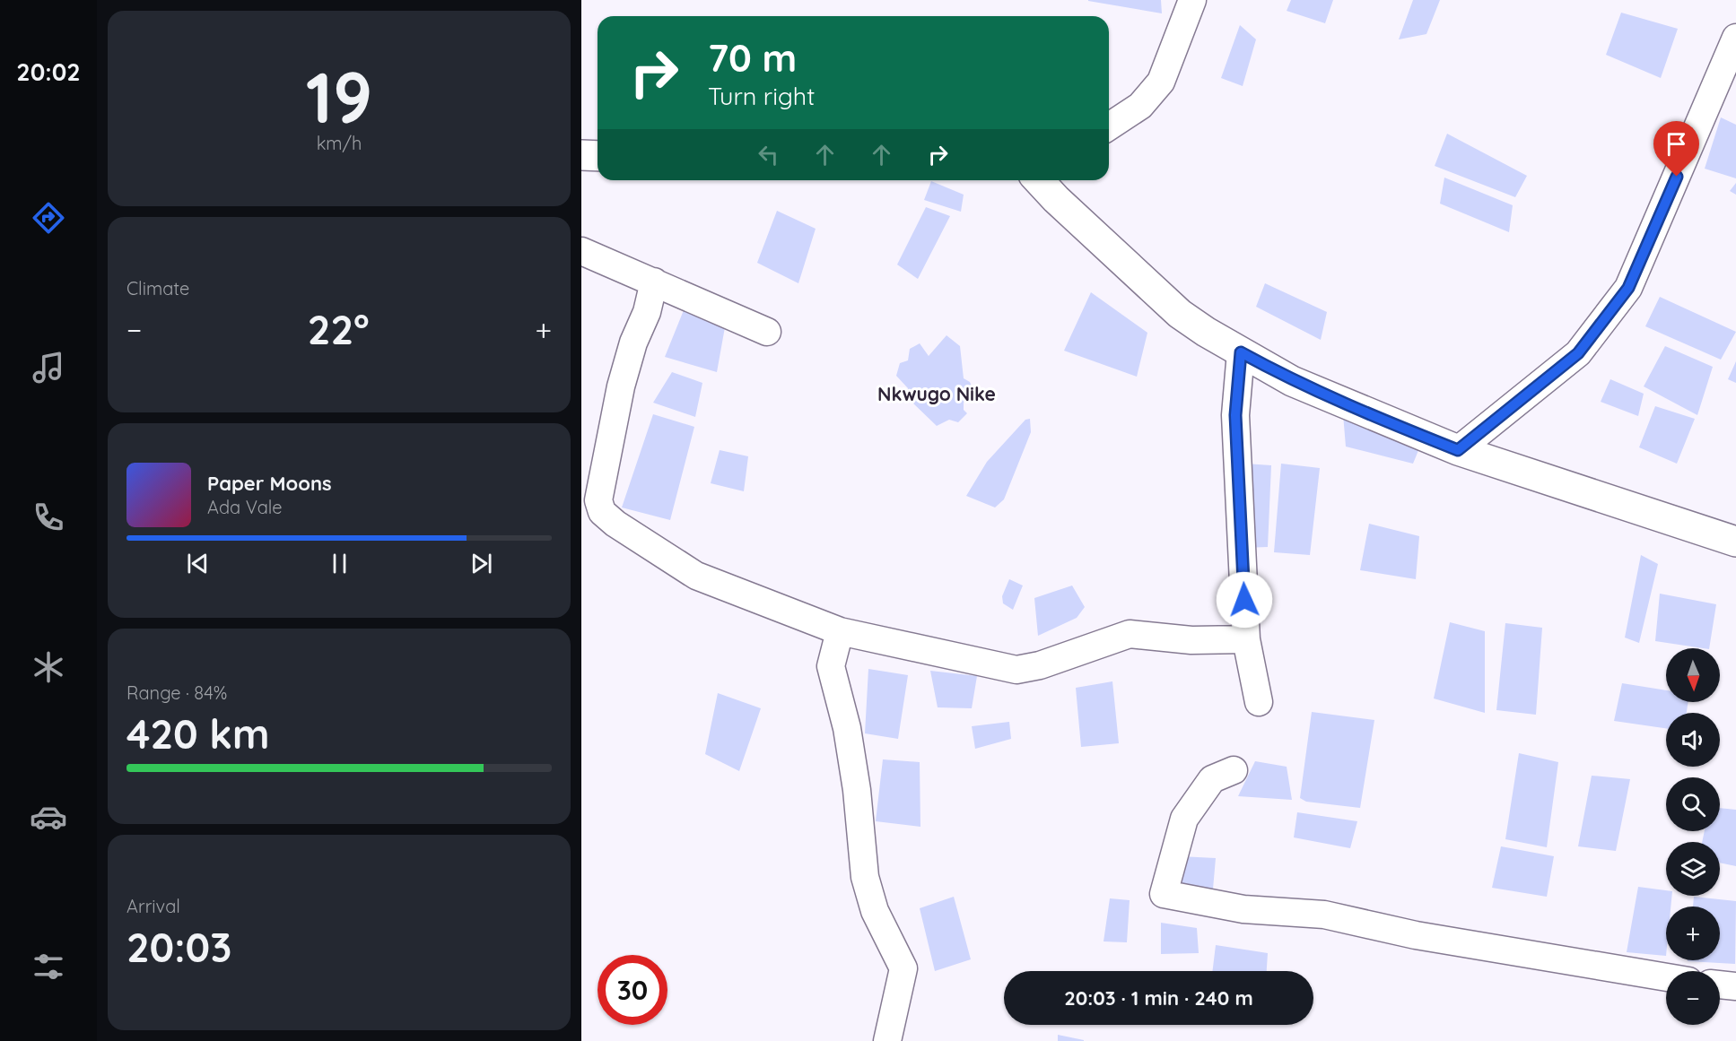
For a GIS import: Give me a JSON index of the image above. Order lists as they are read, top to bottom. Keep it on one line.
{"districts":["Nkwugo Nike"],"north":"bottom","page":{"tabs":"20:02","tile":[["19","km/h"],"Climate",["Range · 84%","420 km"],["Arrival","20:03"]],"turn":["70 m","Turn right"],"heat":["−","22°","+"],"song":["Paper Moons","Ada Vale"],"map_buttons":["+","−"],"limit":"30","trip":"20:03 · 1 min · 240 m"}}
